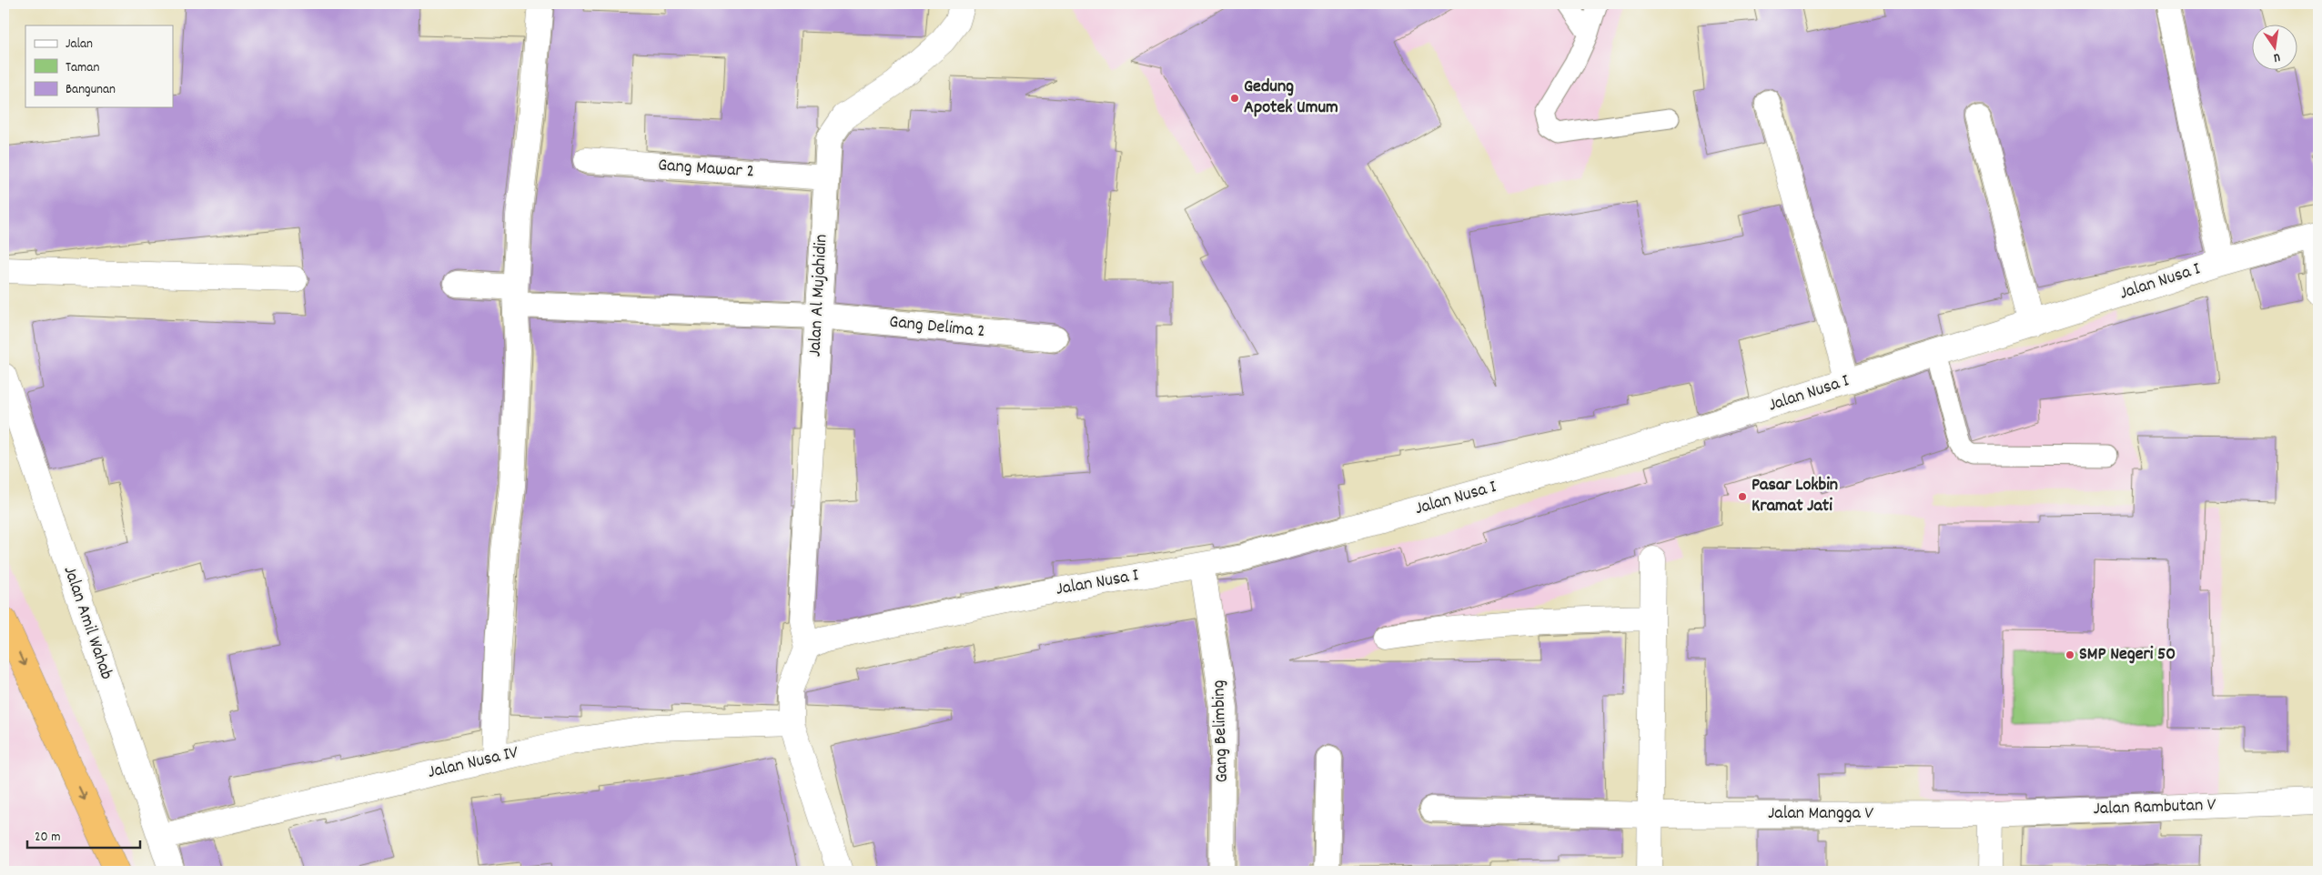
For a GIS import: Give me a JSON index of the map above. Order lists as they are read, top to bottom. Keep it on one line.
{"streets":{"street":["Gang Mawar 2","Jalan Nusa I","Jalan Al Mujahidin","Gang Delima 2","Jalan Amil Wahab","Gang Belimbing","Jalan Nusa IV","Jalan Rambutan V","Jalan Mangga V"]},"crossings":[["Gang Mawar 2","Jalan Al Mujahidin"],["Jalan Nusa I","Jalan Al Mujahidin"],["Jalan Nusa I","Gang Belimbing"],["Jalan Al Mujahidin","Gang Delima 2"],["Jalan Amil Wahab","Jalan Nusa IV"],["Jalan Rambutan V","Jalan Mangga V"]],"places":["Gedung Apotek Umum","Pasar Lokbin Kramat Jati","SMP Negeri 50"],"legend":["Jalan","Taman","Bangunan"],"scale_bar":"20 m","north":"bottom"}
